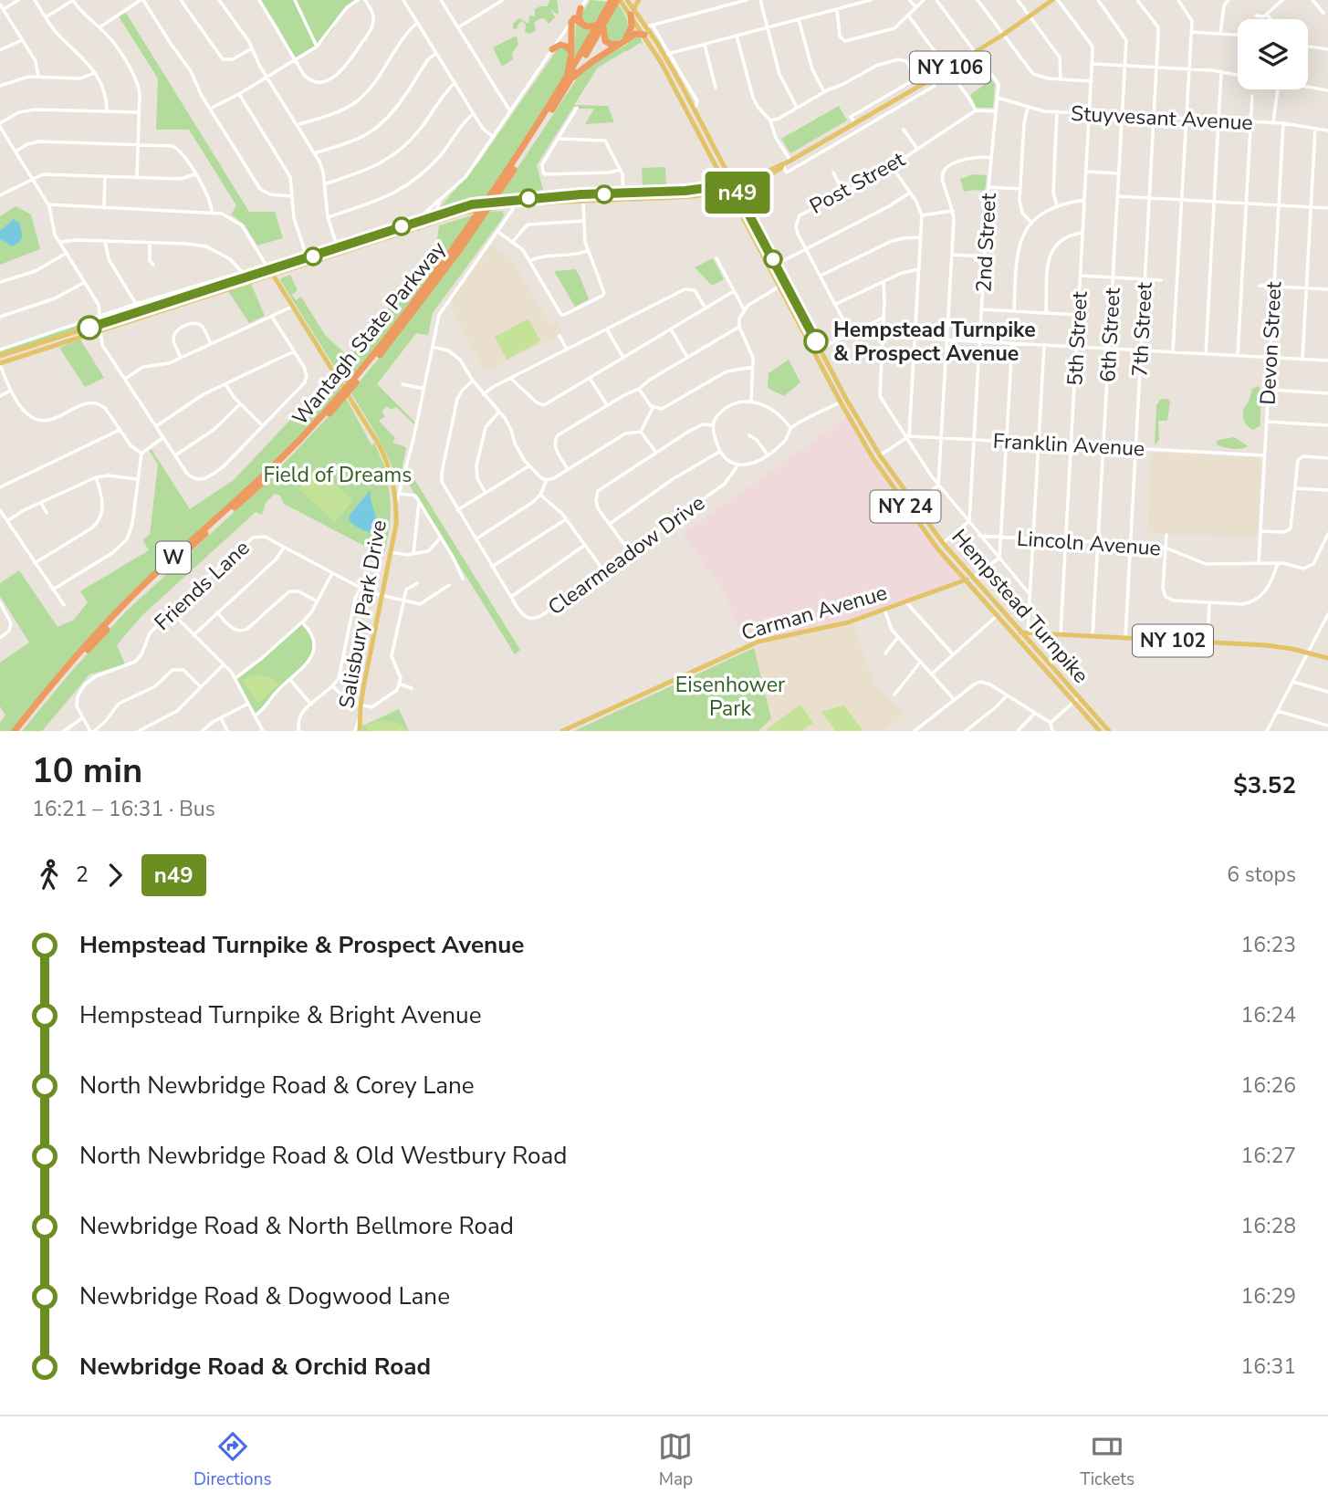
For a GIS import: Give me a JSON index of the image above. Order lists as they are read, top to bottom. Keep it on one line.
{"streets":{"highway":["Wantagh State Parkway","W"],"main road":["NY 106","NY 24","Hempstead Turnpike","Carman Avenue","Salisbury Park Drive","NY 102"],"street":["Stuyvesant Avenue","Post Street","2nd Street","7th Street","6th Street","5th Street","Devon Street","Franklin Avenue","Lincoln Avenue","Clearmeadow Drive","Friends Lane"]},"crossings":[["NY 106","2nd Street"],["NY 106","Hempstead Turnpike"],["NY 106","Salisbury Park Drive"],["Stuyvesant Avenue","2nd Street"],["Stuyvesant Avenue","7th Street"],["Stuyvesant Avenue","6th Street"],["Stuyvesant Avenue","5th Street"],["Stuyvesant Avenue","Devon Street"],["2nd Street","Franklin Avenue"],["7th Street","Franklin Avenue"],["7th Street","Lincoln Avenue"],["7th Street","NY 102"],["Wantagh State Parkway","Hempstead Turnpike"],["6th Street","Franklin Avenue"],["6th Street","Lincoln Avenue"],["6th Street","NY 102"],["5th Street","Franklin Avenue"],["5th Street","Lincoln Avenue"],["5th Street","NY 102"],["Devon Street","Franklin Avenue"],["Devon Street","Lincoln Avenue"],["Clearmeadow Drive","Hempstead Turnpike"],["Friends Lane","Salisbury Park Drive"],["Hempstead Turnpike","Carman Avenue"],["Hempstead Turnpike","NY 102"]],"parks":["Field of Dreams","Eisenhower Park"],"places":["Hempstead Turnpike & Prospect Avenue"],"lines":["bus line n49"],"page":{"on_map":"n49","heading":["10 min","16:21 – 16:31 · Bus","$3.52"],"legs":["2","n49","6 stops"],"list":[{"name":"Hempstead Turnpike & Prospect Avenue","value":"16:23"},{"name":"Hempstead Turnpike & Bright Avenue","value":"16:24"},{"name":"North Newbridge Road & Corey Lane","value":"16:26"},{"name":"North Newbridge Road & Old Westbury Road","value":"16:27"},{"name":"Newbridge Road & North Bellmore Road","value":"16:28"},{"name":"Newbridge Road & Dogwood Lane","value":"16:29"},{"name":"Newbridge Road & Orchid Road","value":"16:31"}],"tabs":["Directions","Map","Tickets"]}}
